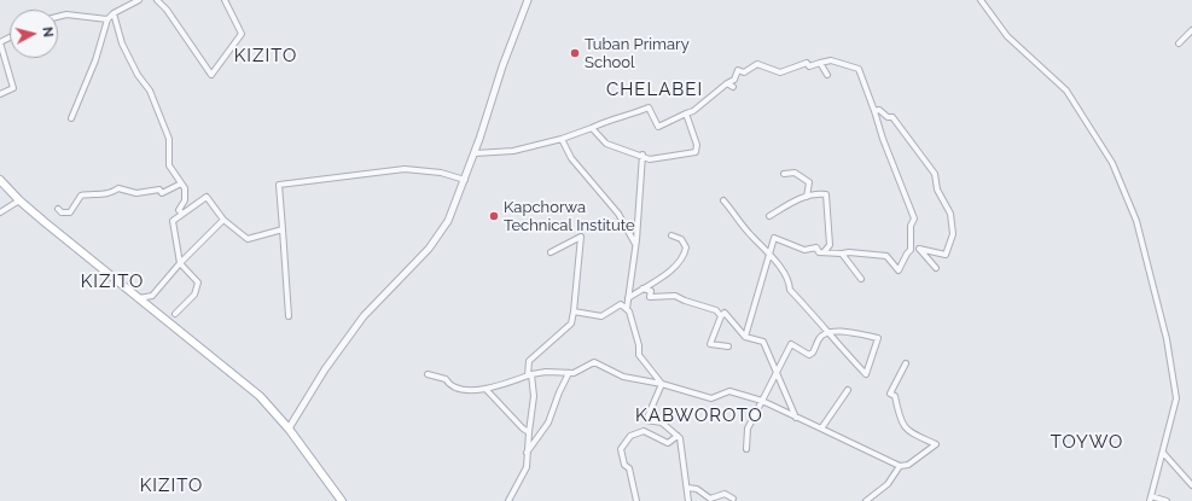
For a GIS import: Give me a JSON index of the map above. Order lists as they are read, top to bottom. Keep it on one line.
{"districts":["KIZITO","CHELABEI","KIZITO","KABWOROTO","TOYWO","KIZITO"],"places":["Tuban Primary School","Kapchorwa Technical Institute"],"north":"right"}
